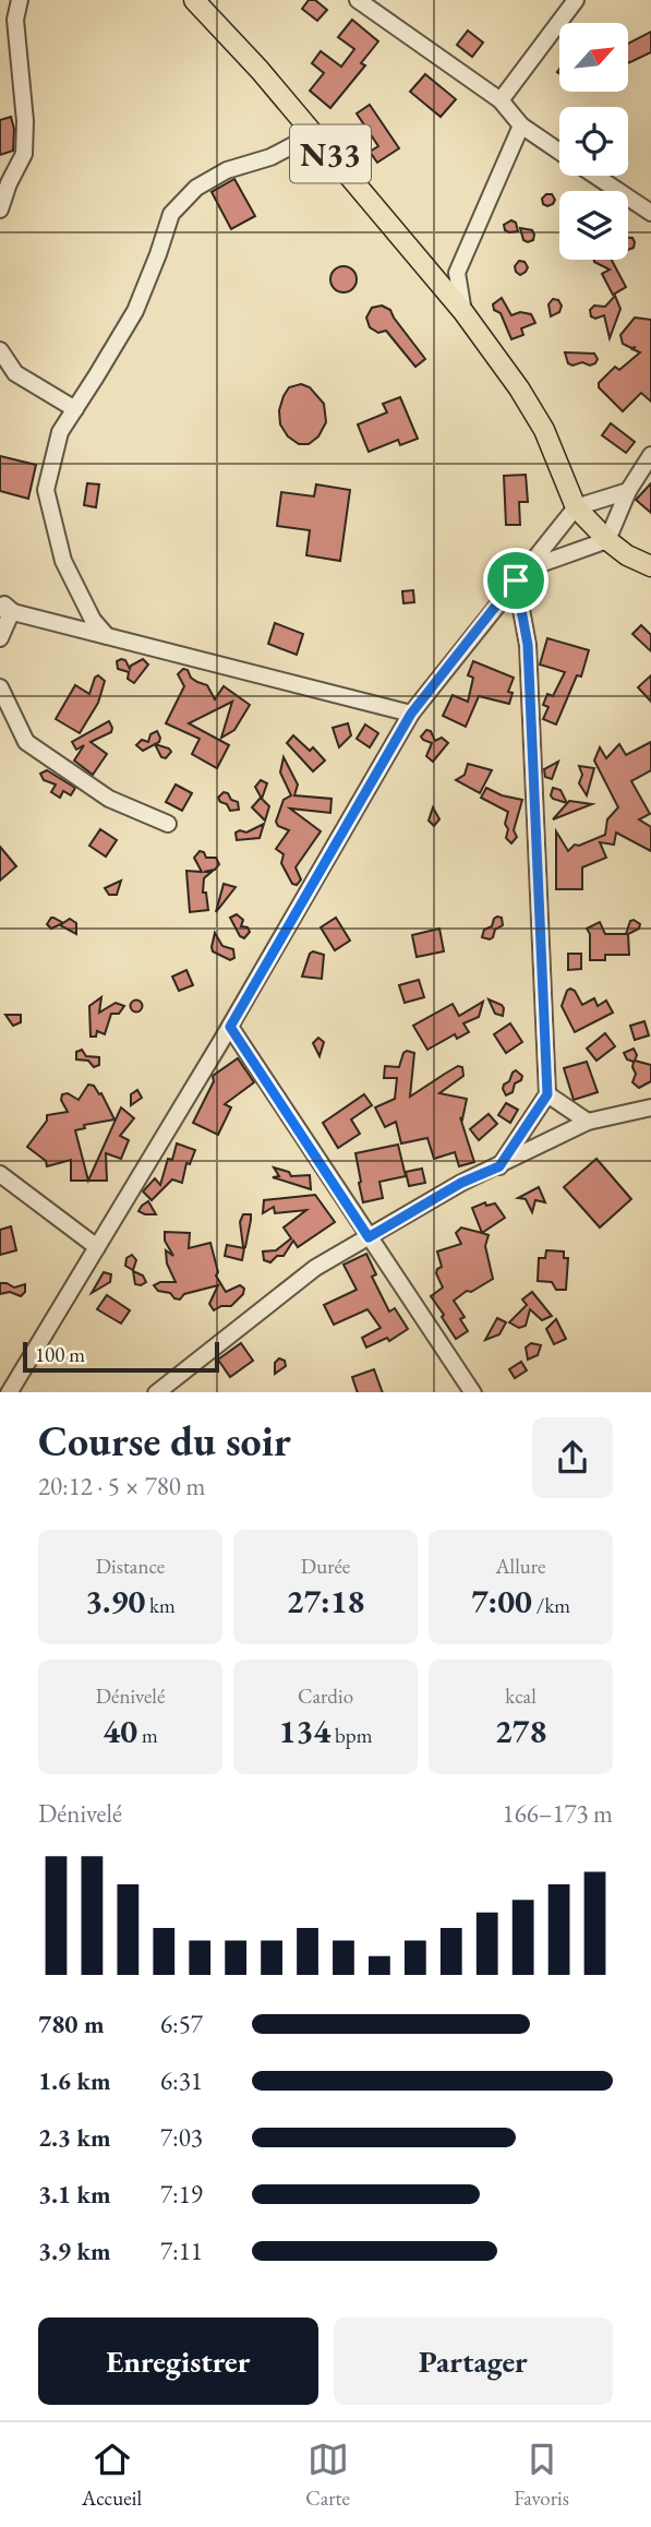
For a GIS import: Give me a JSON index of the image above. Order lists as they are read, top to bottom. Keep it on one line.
{"streets":{"main road":["N33"]},"scale_bar":"100 m","north":"top right","page":{"scale":"100 m","heading":["Course du soir","20:12 · 5 × 780 m"],"stats":[["Distance","3.90 km"],["Durée","27:18"],["Allure","7:00 /km"],["Dénivelé","40 m"],["Cardio","134 bpm"],["kcal","278"]],"chart":["Dénivelé","166–173 m"],"list":[{"name":"780 m","note":"6:57"},{"name":"1.6 km","note":"6:31"},{"name":"2.3 km","note":"7:03"},{"name":"3.1 km","note":"7:19"},{"name":"3.9 km","note":"7:11"}],"buttons":["Enregistrer","Partager"],"tabs":["Accueil","Carte","Favoris"]}}
